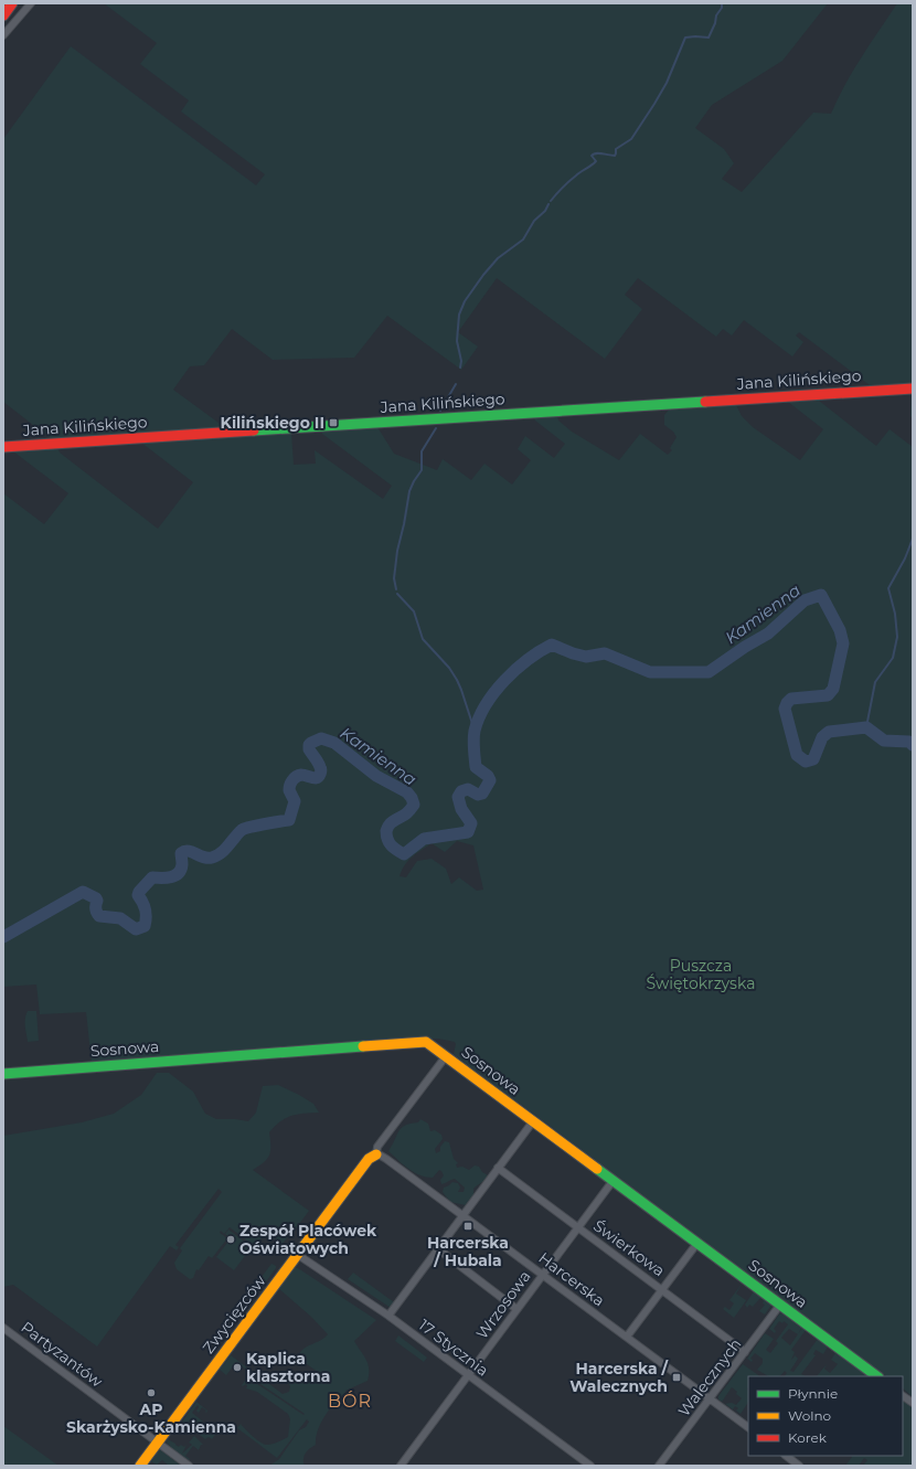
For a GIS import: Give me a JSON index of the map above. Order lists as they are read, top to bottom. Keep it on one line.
{"streets":{"main road":["Jana Kilińskiego","Sosnowa","Zwycięzców"],"street":["Świerkowa","Harcerska","Wrzosowa","17 Stycznia","Partyzantów","Walecznych"]},"crossings":[["Sosnowa","Wrzosowa"],["Sosnowa","Zwycięzców"],["Sosnowa","Walecznych"],["Świerkowa","Wrzosowa"],["Świerkowa","Walecznych"],["Harcerska","Wrzosowa"],["Harcerska","Zwycięzców"],["Harcerska","Walecznych"],["Wrzosowa","17 Stycznia"],["Zwycięzców","17 Stycznia"],["Zwycięzców","Partyzantów"]],"districts":["BÓR"],"water":["Kamienna"],"parks":["Puszcza Świętokrzyska"],"places":{"transit":["Kilińskiego II","Harcerska / Hubala","Harcerska / Walecznych"],"other":["Zespół Placówek Oświatowych","Kaplica klasztorna","AP Skarżysko-Kamienna"]},"legend":["Płynnie","Wolno","Korek"]}
